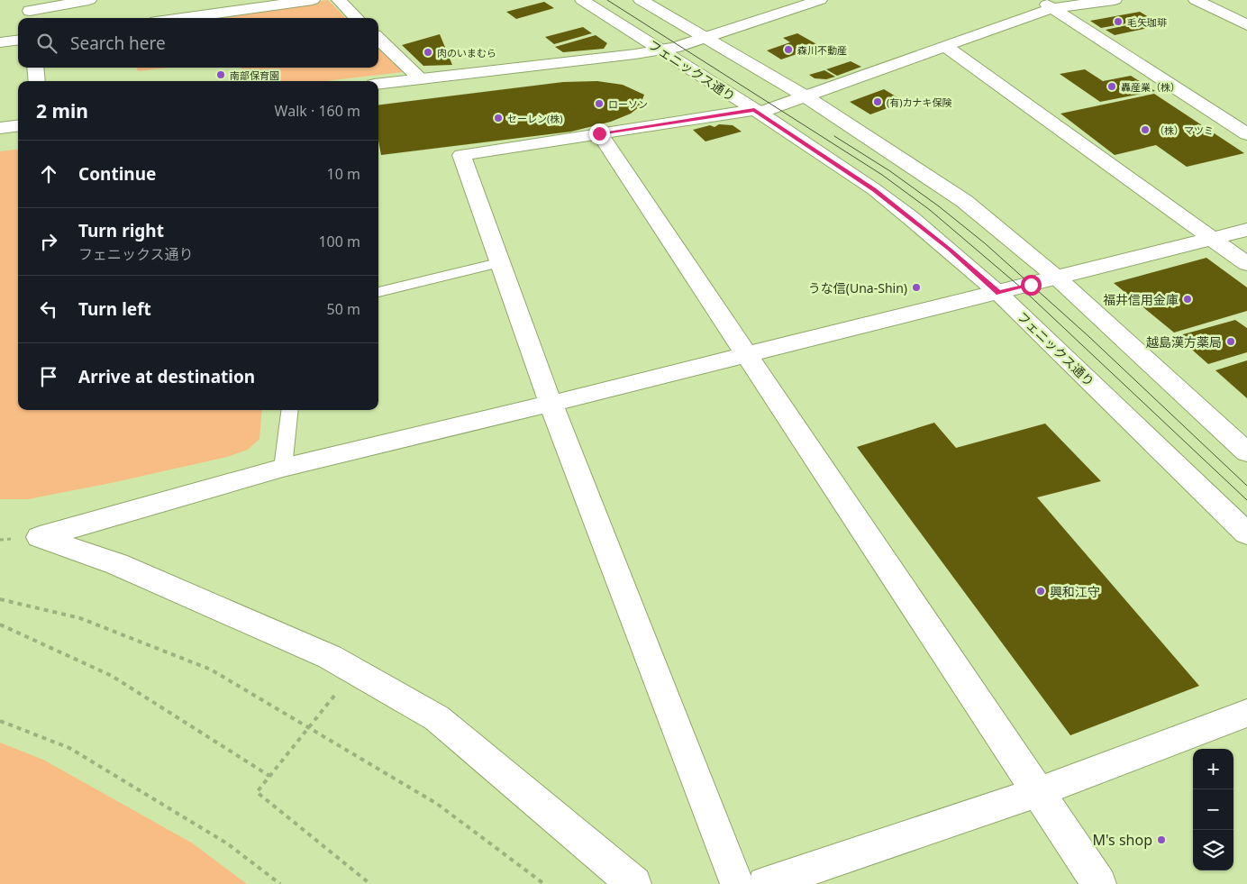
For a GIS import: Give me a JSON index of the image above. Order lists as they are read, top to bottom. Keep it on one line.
{"streets":{"street":["フェニックス通り"]},"places":["毛矢珈琲","森川不動産","肉のいまむら","南部保育園","轟産業（株）","(有)カナキ保険","ローソン","セーレン(株)","（株）マツミ","うな信(Una-Shin)","福井信用金庫","越島漢方薬局","興和江守","M's shop"],"page":{"search":"Search here","heading":["2 min","Walk · 160 m"],"list":[["Continue","10 m"],["Turn right","フェニックス通り","100 m"],["Turn left","50 m"],"Arrive at destination"],"map_buttons":["+","−"]}}
